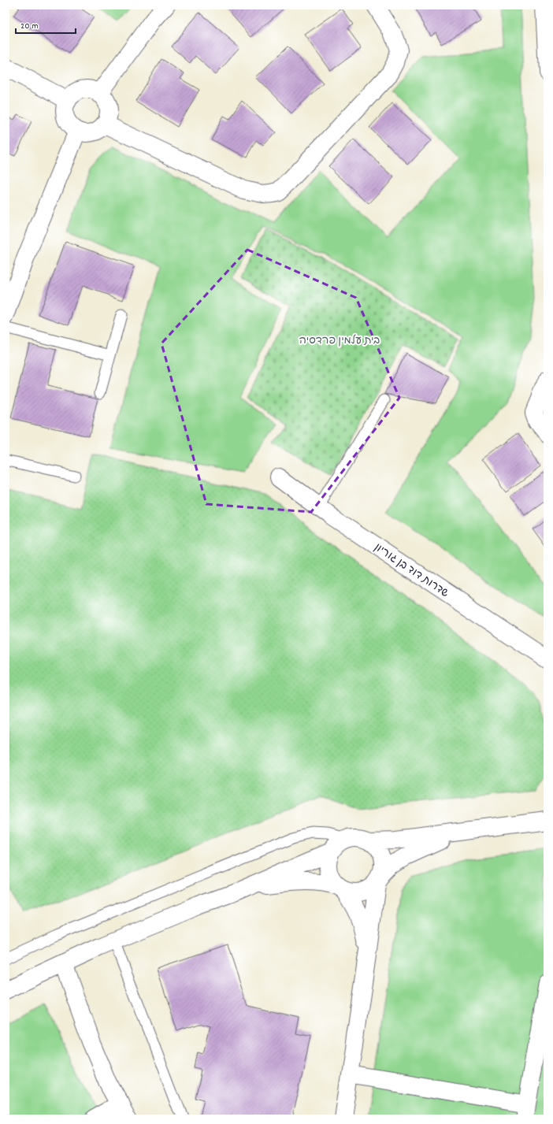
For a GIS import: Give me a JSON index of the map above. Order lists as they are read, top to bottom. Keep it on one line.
{"streets":{"street":["שדרות דוד בן גוריון"]},"parks":["בית עלמין פרדסיה"],"scale_bar":"20 m"}
